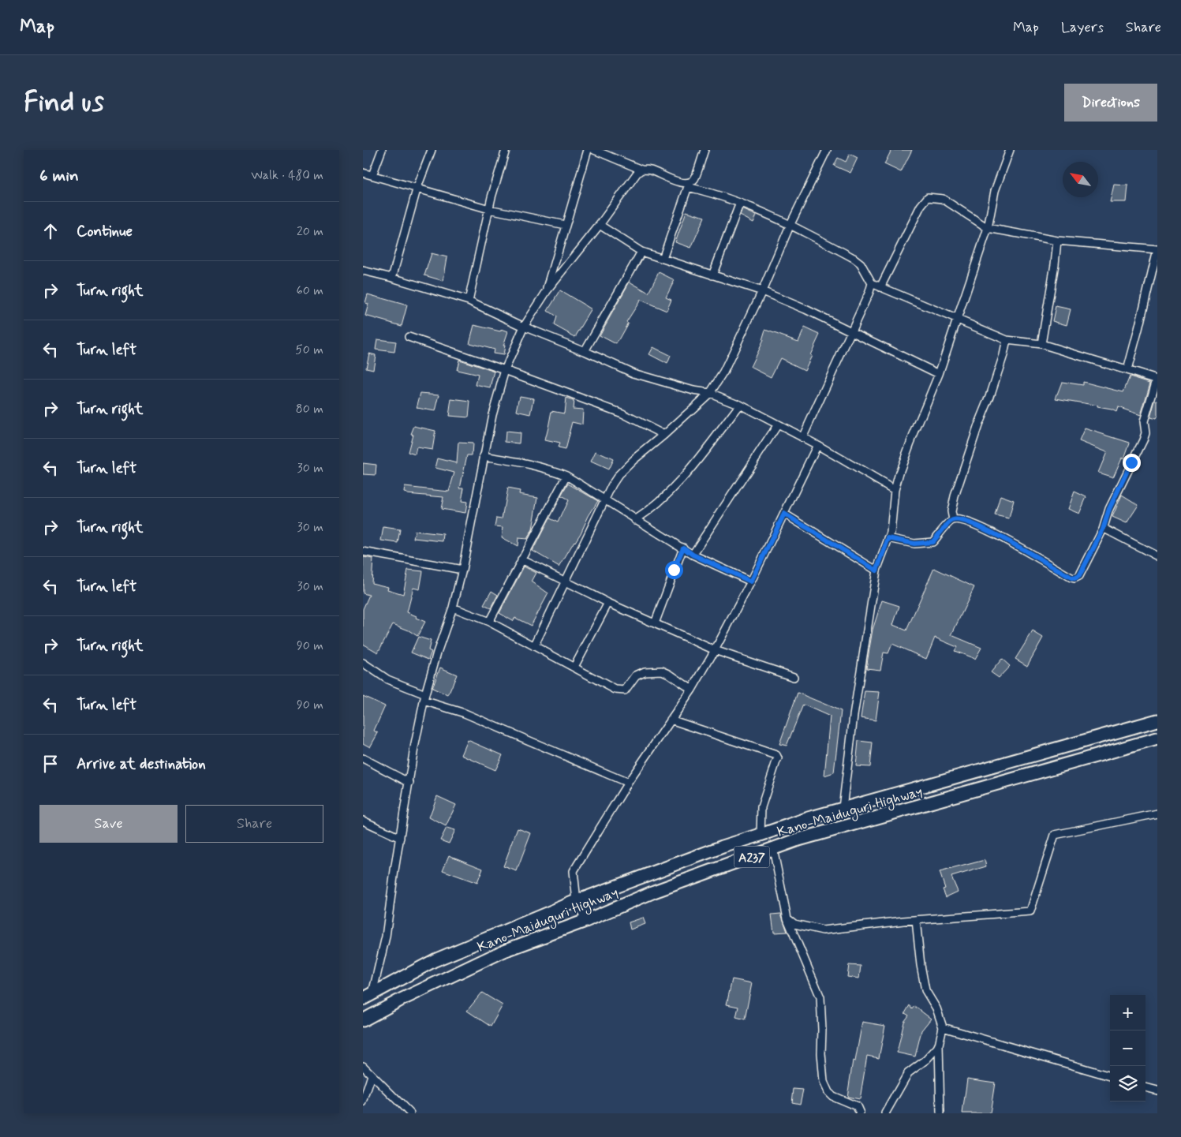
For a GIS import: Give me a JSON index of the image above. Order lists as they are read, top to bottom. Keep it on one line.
{"streets":{"highway":["Kano-Maiduguri Highway","A237"]},"north":"top left","page":{"header":"Map","nav":["Map","Layers","Share"],"buttons":["Directions",["Save","Share"]],"title":"Find us","heading":["6 min","Walk · 480 m"],"list":[["Continue","20 m"],["Turn right","60 m"],["Turn left","50 m"],["Turn right","80 m"],["Turn left","30 m"],["Turn right","30 m"],["Turn left","30 m"],["Turn right","90 m"],["Turn left","90 m"],"Arrive at destination"],"map_buttons":["+","−"]}}
